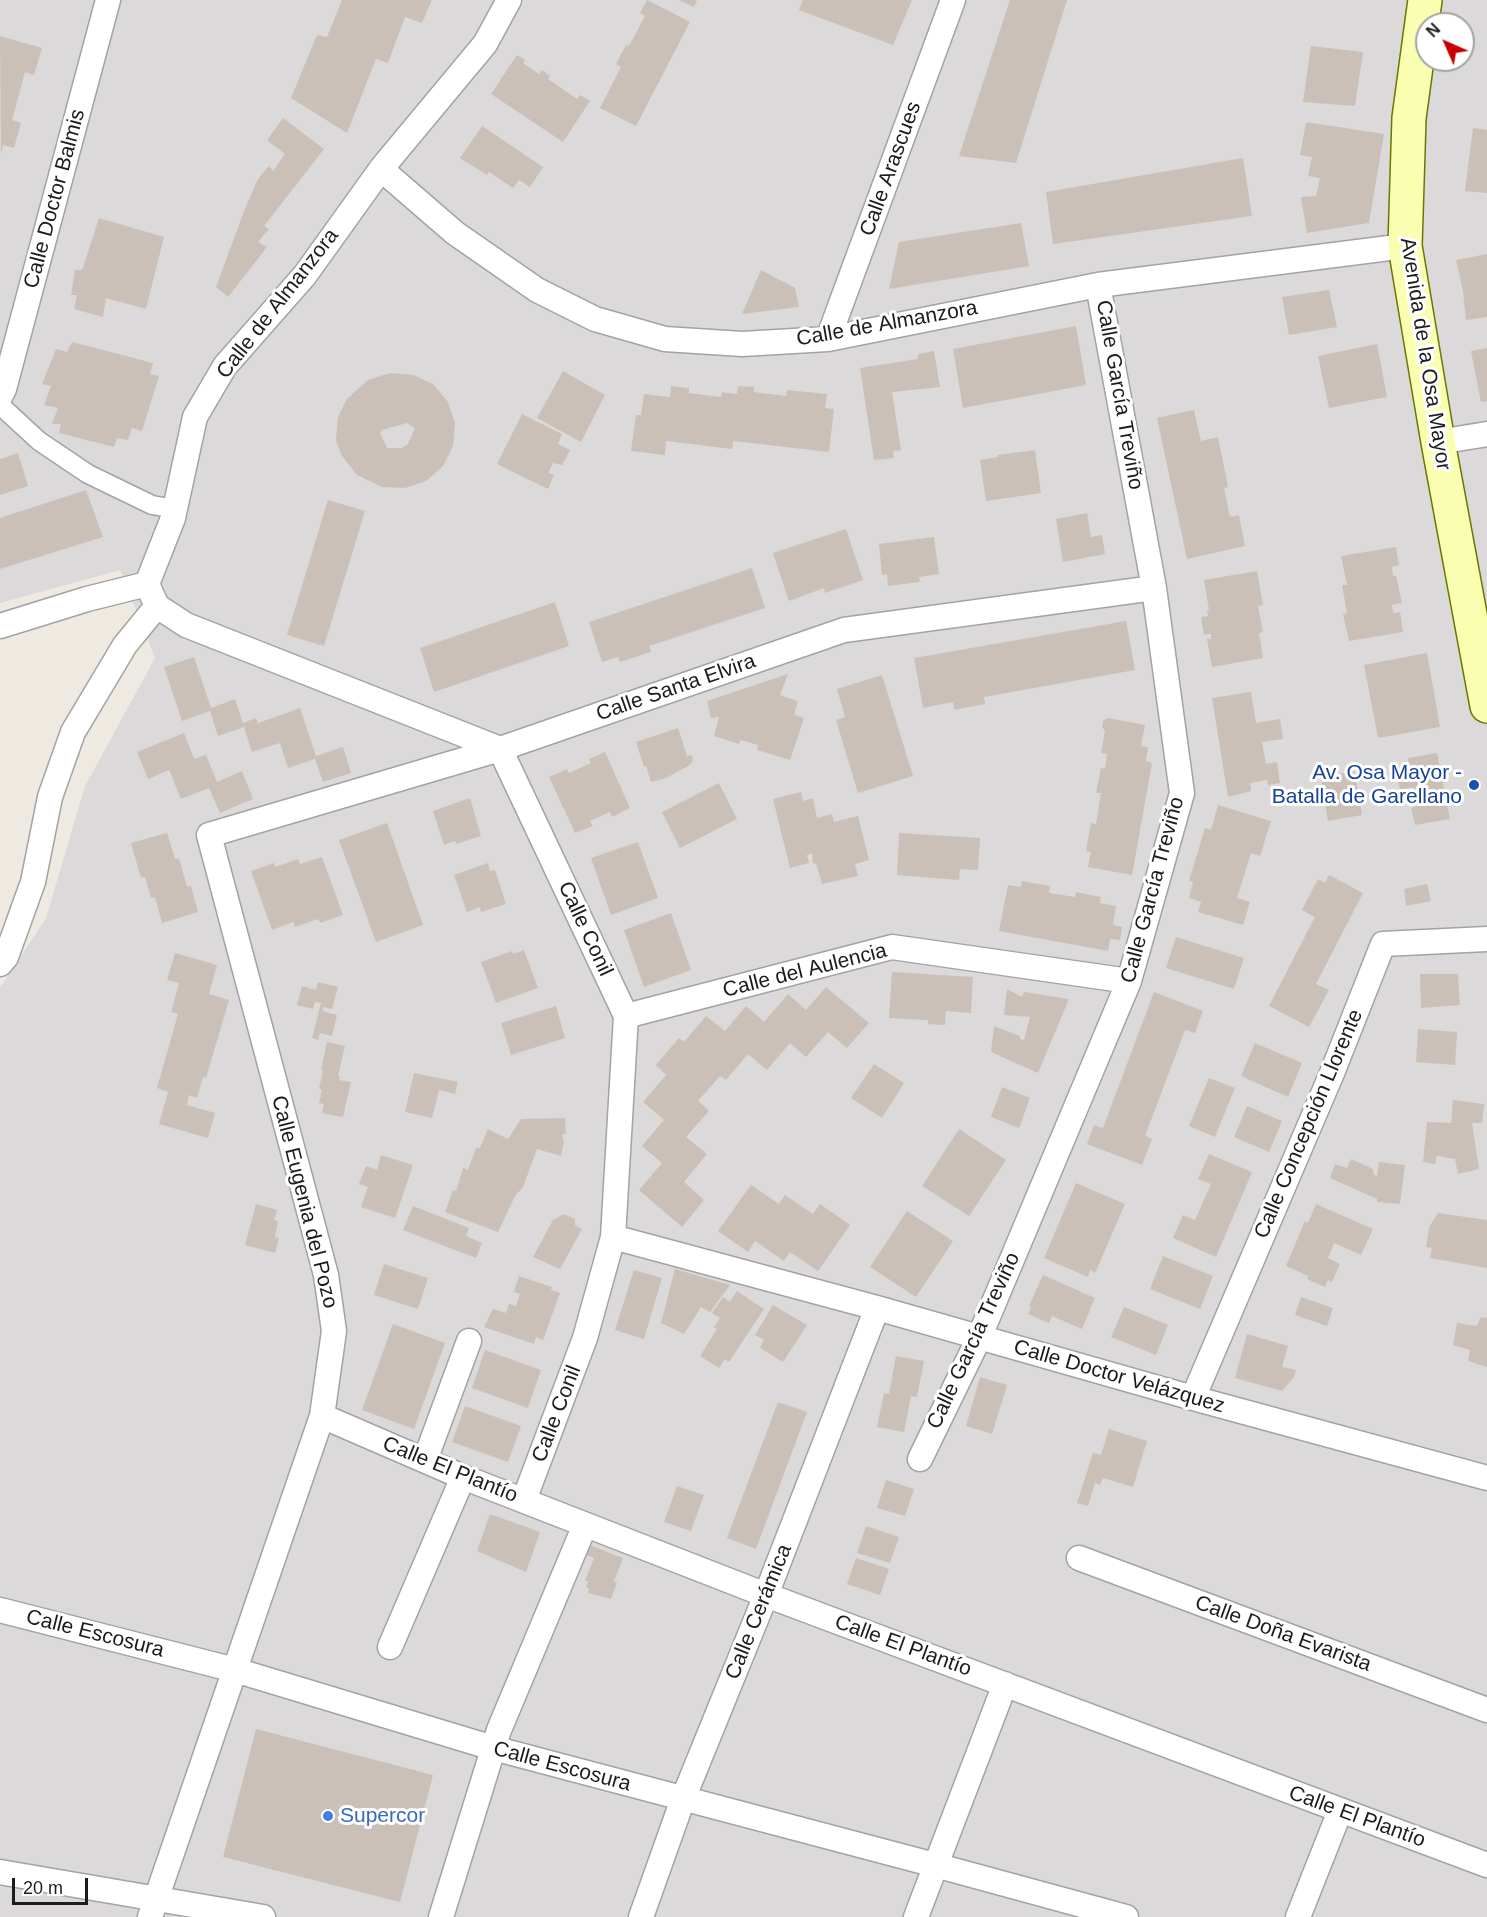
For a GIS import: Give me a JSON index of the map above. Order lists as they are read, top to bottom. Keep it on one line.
{"streets":{"main road":["Avenida de la Osa Mayor"],"street":["Calle Arascues","Calle Doctor Balmis","Calle de Almanzora","Calle García Treviño","Calle Santa Elvira","Calle Conil","Calle del Aulencia","Calle Concepción Llorente","Calle Eugenia del Pozo","Calle Doctor Velázquez","Calle El Plantío","Calle Cerámica","Calle Escosura","Calle Doña Evarista"]},"crossings":[["Calle Arascues","Calle de Almanzora"],["Calle de Almanzora","Avenida de la Osa Mayor"],["Calle de Almanzora","Calle García Treviño"],["Calle García Treviño","Calle Santa Elvira"],["Calle García Treviño","Calle del Aulencia"],["Calle García Treviño","Calle Doctor Velázquez"],["Calle Santa Elvira","Calle Conil"],["Calle Santa Elvira","Calle Eugenia del Pozo"],["Calle Conil","Calle del Aulencia"],["Calle Conil","Calle Doctor Velázquez"],["Calle Conil","Calle El Plantío"],["Calle Concepción Llorente","Calle Doctor Velázquez"],["Calle Eugenia del Pozo","Calle El Plantío"],["Calle Eugenia del Pozo","Calle Escosura"],["Calle Doctor Velázquez","Calle Cerámica"],["Calle El Plantío","Calle Cerámica"],["Calle Cerámica","Calle Escosura"]],"places":["Av. Osa Mayor - Batalla de Garellano","Supercor"],"scale_bar":"20 m","north":"top left"}
